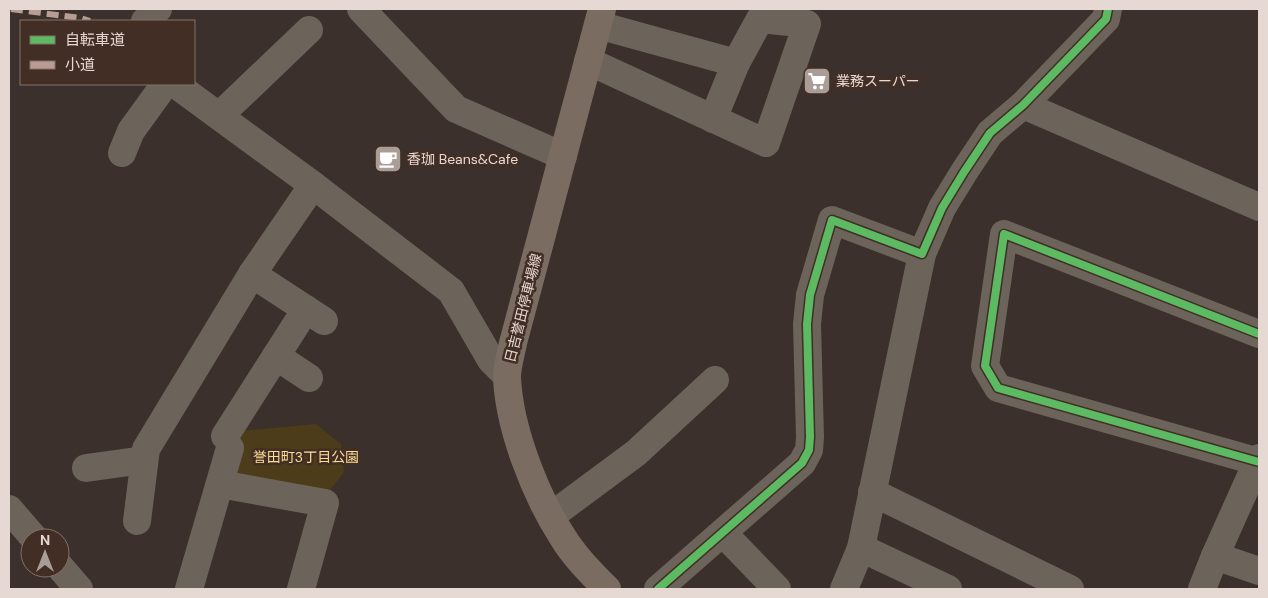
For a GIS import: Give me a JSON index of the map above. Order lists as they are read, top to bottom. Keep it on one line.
{"streets":{"main road":["日吉誉田停車場線"]},"parks":["誉田町3丁目公園"],"places":{"supermarket":["業務スーパー"],"cafe":["香珈 Beans&Cafe"]},"legend":["自転車道","小道"],"north":"top"}
